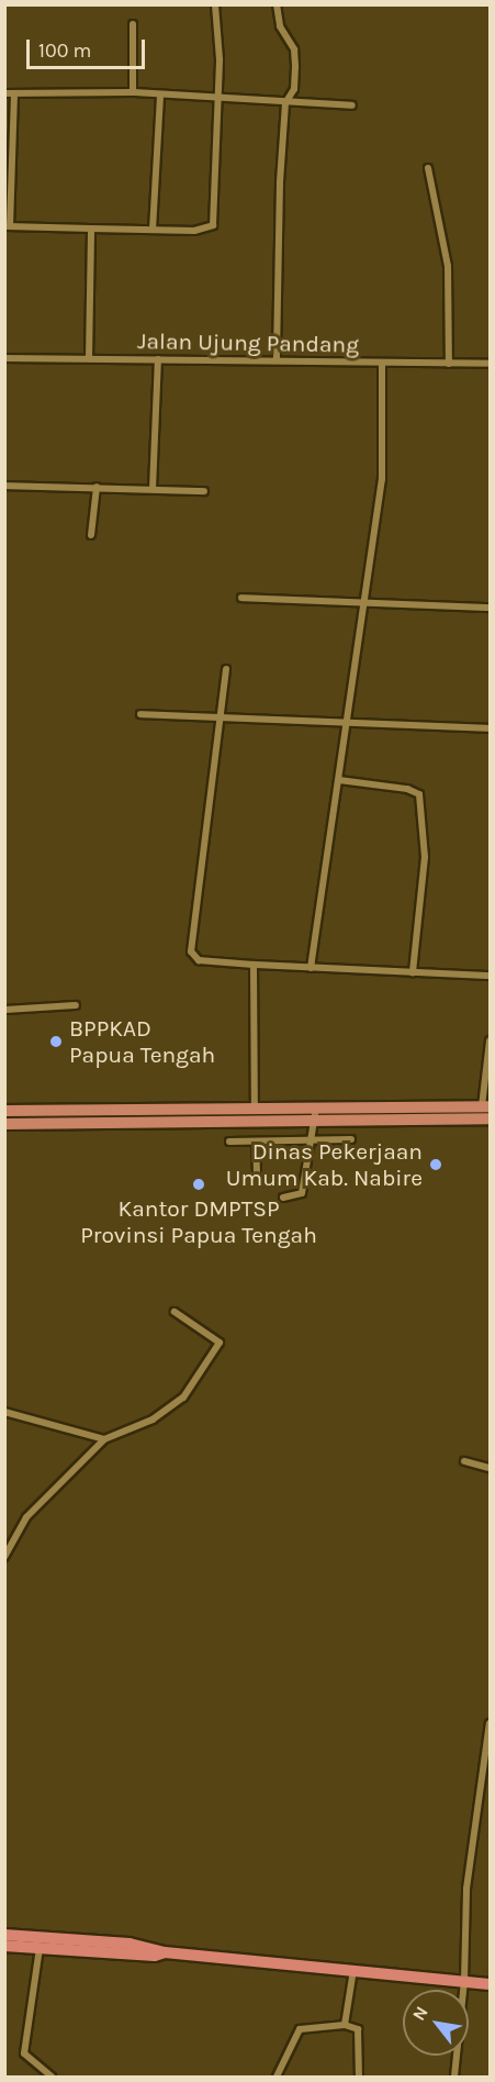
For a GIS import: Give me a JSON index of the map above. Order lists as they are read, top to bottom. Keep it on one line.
{"streets":{"street":["Jalan Ujung Pandang"]},"places":["BPPKAD Papua Tengah","Dinas Pekerjaan Umum Kab. Nabire","Kantor DMPTSP Provinsi Papua Tengah"],"scale_bar":"100 m","north":"top left"}
